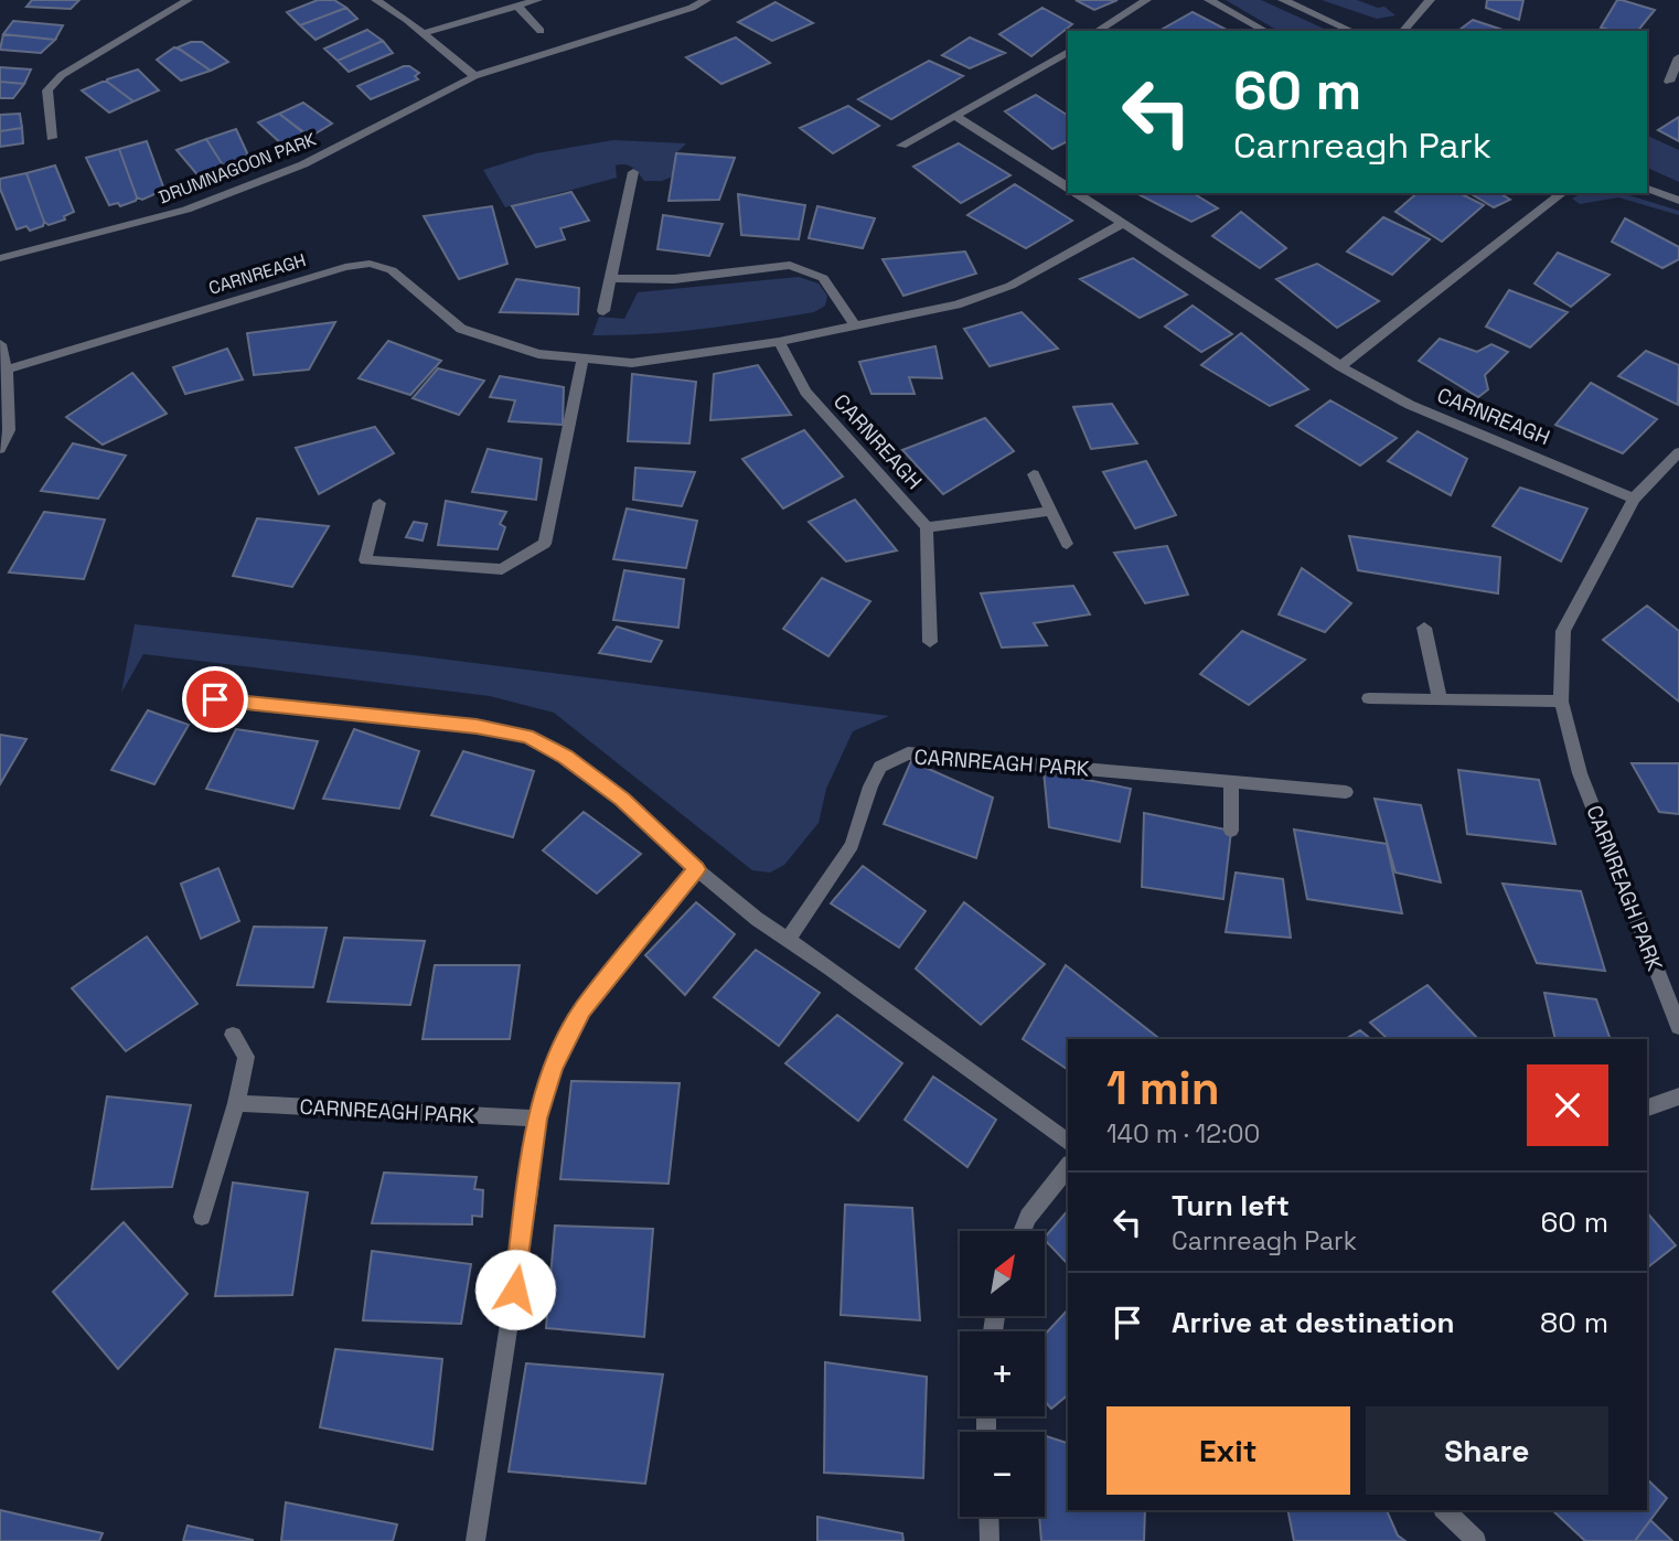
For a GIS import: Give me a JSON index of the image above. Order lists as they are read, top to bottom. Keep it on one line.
{"streets":{"street":["DRUMNAGOON PARK","CARNREAGH","CARNREAGH PARK"]},"north":"top right","page":{"turn":["60 m","Carnreagh Park"],"heading":["1 min","140 m · 12:00"],"list":[{"name":"Turn left","note":"Carnreagh Park","value":"60 m"},{"name":"Arrive at destination","value":"80 m"}],"map_buttons":["+","−"],"buttons":["Exit","Share"]}}
